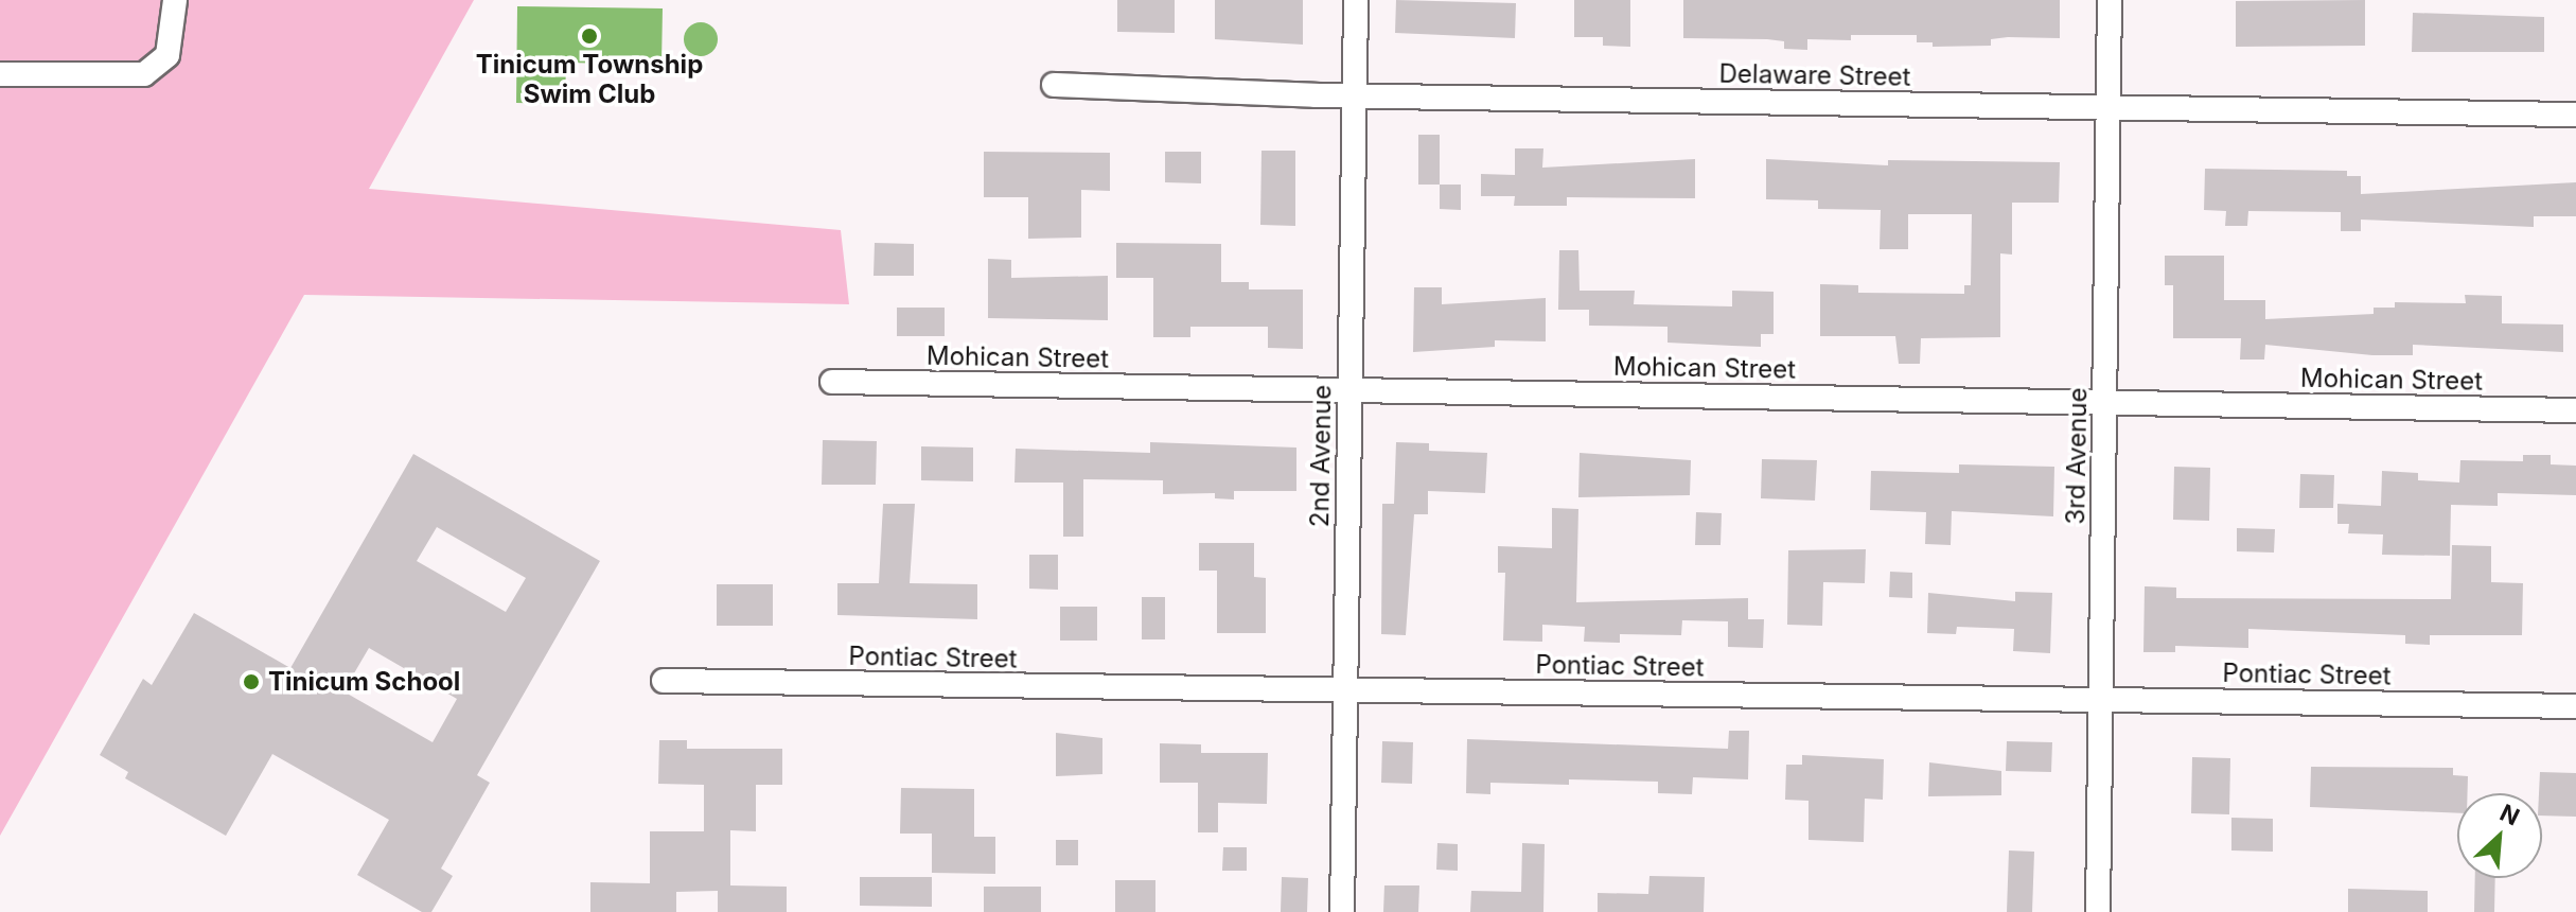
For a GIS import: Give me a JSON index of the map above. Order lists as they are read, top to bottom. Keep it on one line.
{"streets":{"street":["Delaware Street","Mohican Street","2nd Avenue","3rd Avenue","Pontiac Street"]},"crossings":[["Delaware Street","2nd Avenue"],["Delaware Street","3rd Avenue"],["Mohican Street","2nd Avenue"],["Mohican Street","3rd Avenue"],["2nd Avenue","Pontiac Street"],["3rd Avenue","Pontiac Street"]],"places":["Tinicum Township Swim Club","Tinicum School"],"north":"top right"}
